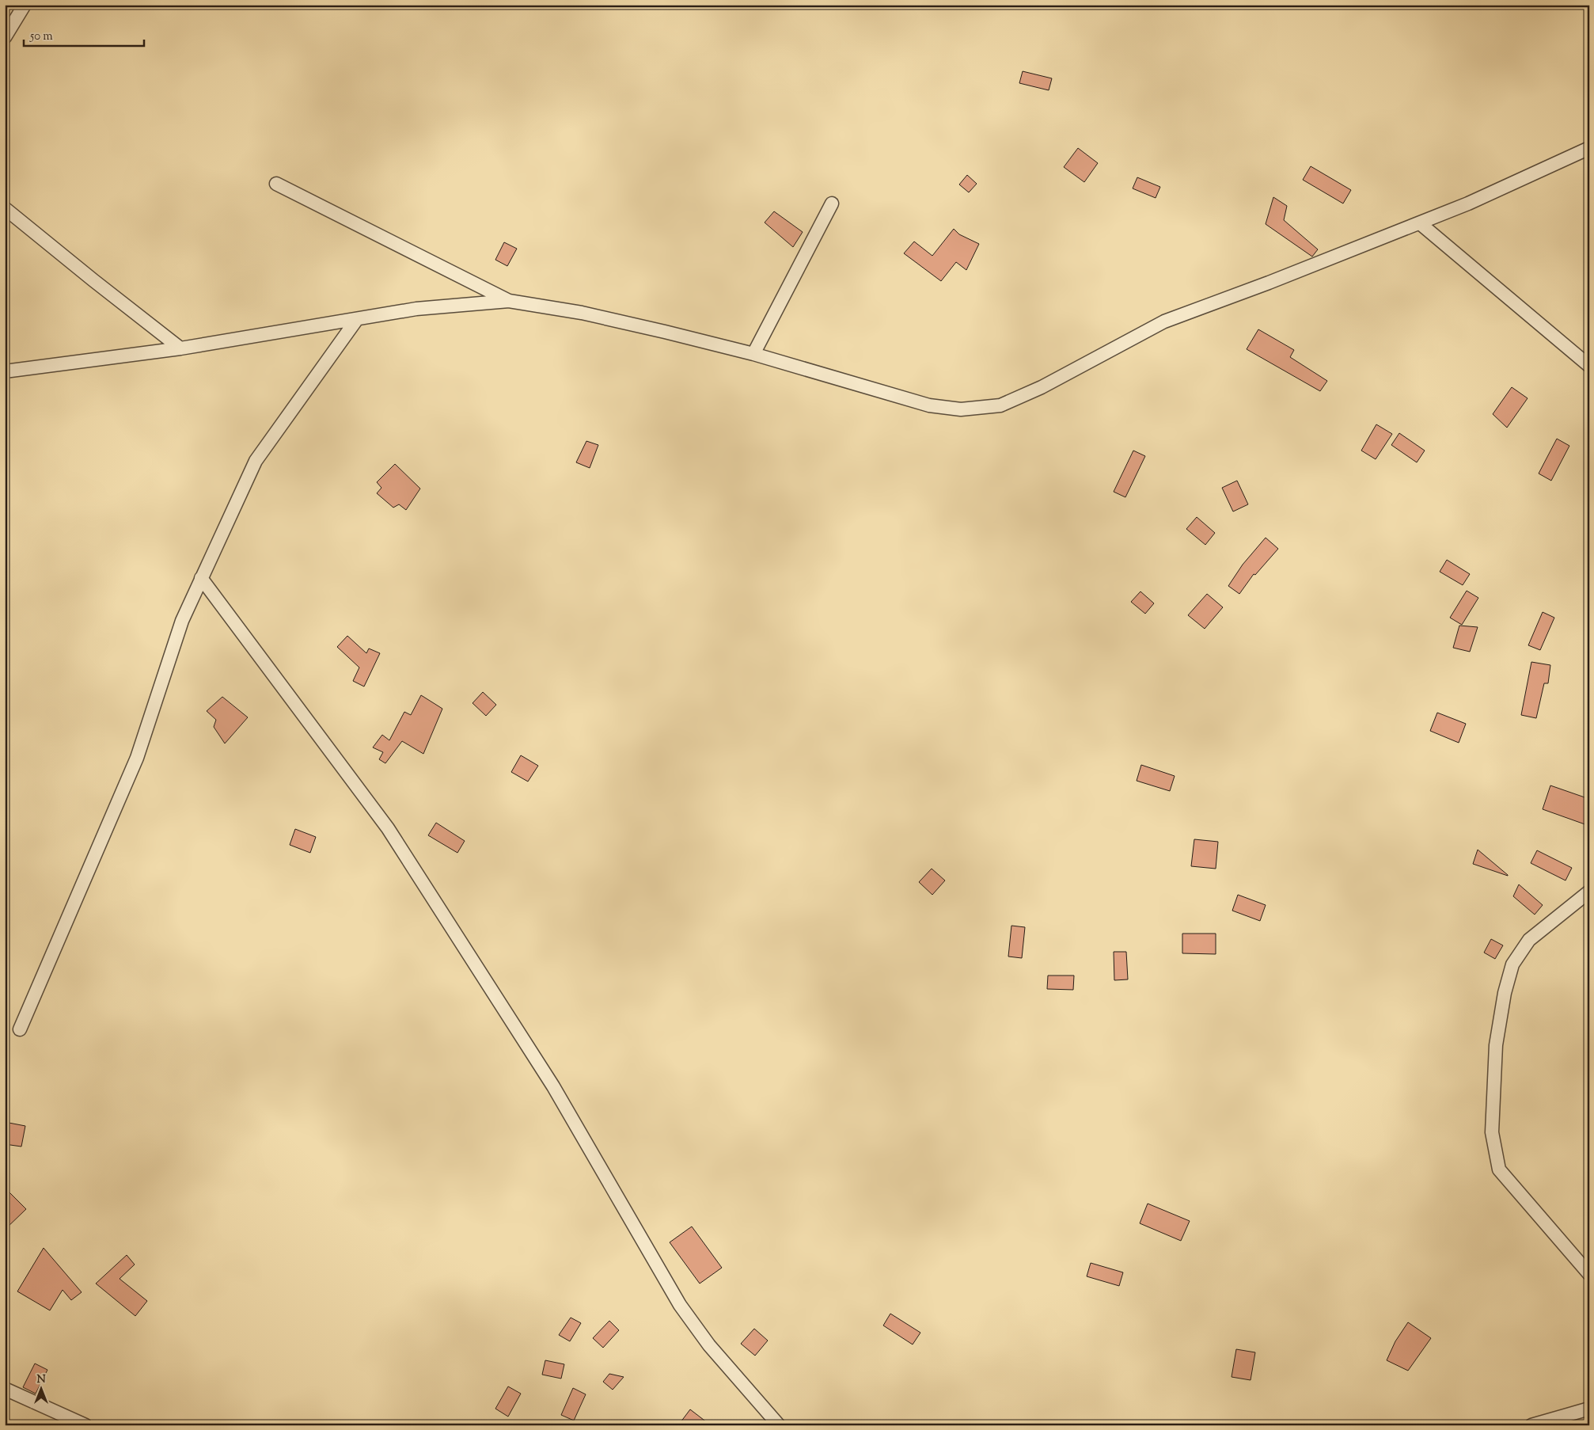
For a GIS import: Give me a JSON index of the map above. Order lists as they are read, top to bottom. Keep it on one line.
{"scale_bar":"50 m","north":"top"}
